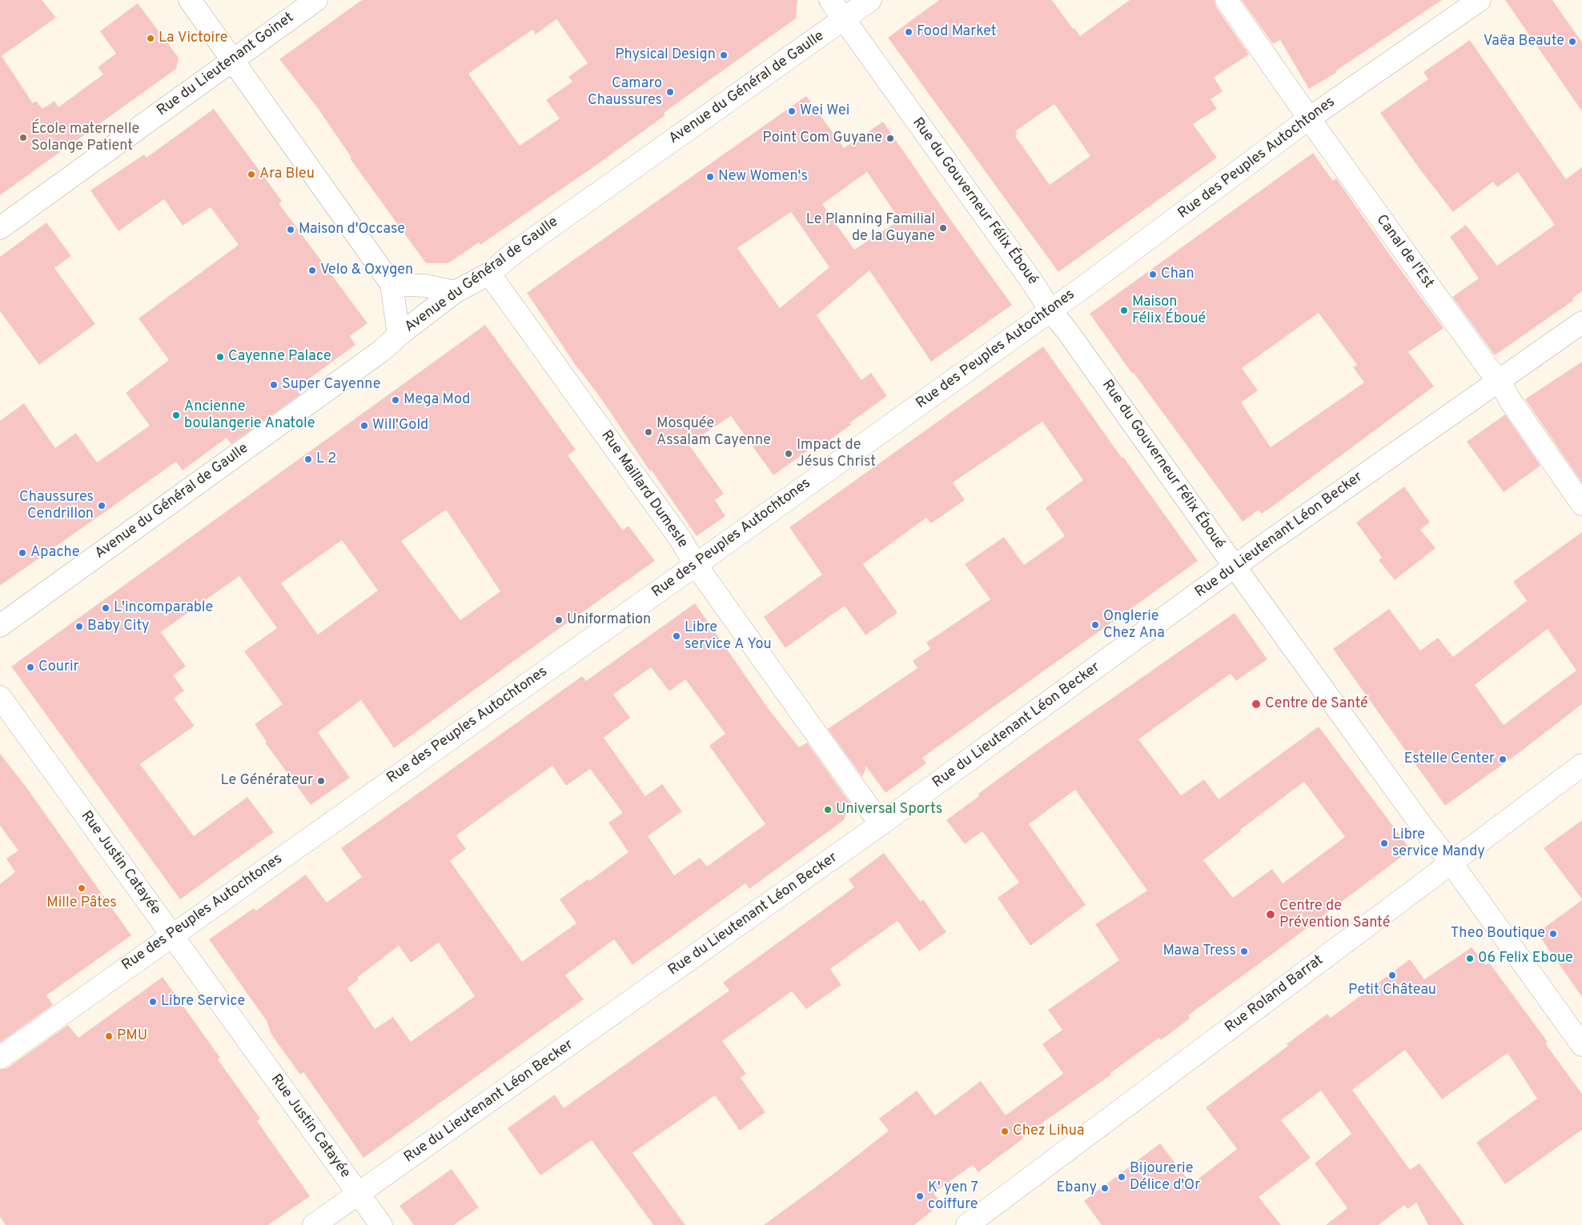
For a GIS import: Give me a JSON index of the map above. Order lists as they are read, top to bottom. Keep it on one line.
{"streets":{"street":["Rue du Lieutenant Goinet","Avenue du Général de Gaulle","Rue des Peuples Autochtones","Rue du Gouverneur Félix Éboué","Canal de l'Est","Rue Maillard Dumesle","Rue du Lieutenant Léon Becker","Rue Justin Catayée","Rue Roland Barrat"]},"crossings":[["Avenue du Général de Gaulle","Rue du Gouverneur Félix Éboué"],["Avenue du Général de Gaulle","Rue Maillard Dumesle"],["Rue des Peuples Autochtones","Rue du Gouverneur Félix Éboué"],["Rue des Peuples Autochtones","Canal de l'Est"],["Rue des Peuples Autochtones","Rue Maillard Dumesle"],["Rue des Peuples Autochtones","Rue Justin Catayée"],["Rue du Gouverneur Félix Éboué","Rue du Lieutenant Léon Becker"],["Rue du Gouverneur Félix Éboué","Rue Roland Barrat"],["Canal de l'Est","Rue du Lieutenant Léon Becker"],["Rue Maillard Dumesle","Rue du Lieutenant Léon Becker"],["Rue du Lieutenant Léon Becker","Rue Justin Catayée"]],"places":["Food Market","La Victoire","Vaëa Beaute","Physical Design","Camaro Chaussures","Wei Wei","École maternelle Solange Patient","Point Com Guyane","Ara Bleu","New Women's","Le Planning Familial de la Guyane","Maison d'Occase","Velo & Oxygen","Chan","Maison Félix Éboué","Cayenne Palace","Super Cayenne","Mega Mod","Ancienne boulangerie Anatole","Will'Gold","Mosquée Assalam Cayenne","Impact de Jésus Christ","L 2","Chaussures Cendrillon","Apache","L'incomparable","Uniformation","Onglerie Chez Ana","Baby City","Libre service A You","Courir","Centre de Santé","Estelle Center","Le Générateur","Universal Sports","Libre service Mandy","Mille Pâtes","Centre de Prévention Santé","Theo Boutique","Mawa Tress","06 Felix Eboue","Petit Château","Libre Service","PMU","Chez Lihua","Bijourerie Délice d'Or","Ebany","K' yen 7 coiffure"]}
